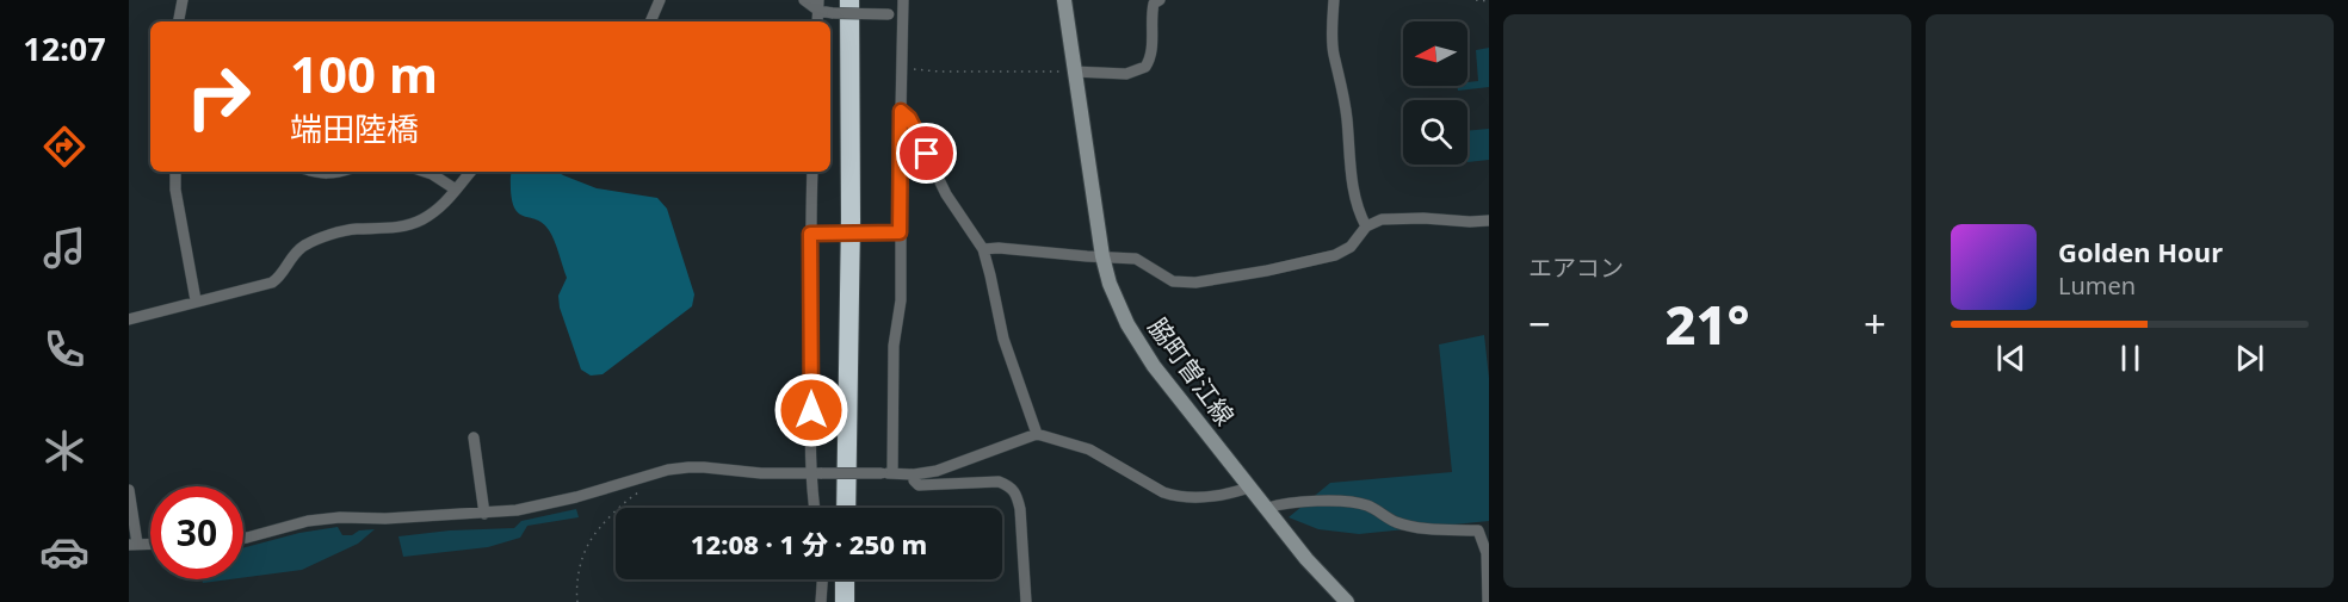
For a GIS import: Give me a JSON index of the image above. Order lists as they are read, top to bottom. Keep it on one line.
{"streets":{"main road":["脇町曽江線"]},"north":"left","page":{"tabs":"12:07","tile":"エアコン","turn":["100 m","端田陸橋"],"song":["Golden Hour","Lumen"],"heat":["−","21°","+"],"limit":"30","trip":"12:08 · 1 分 · 250 m"}}
